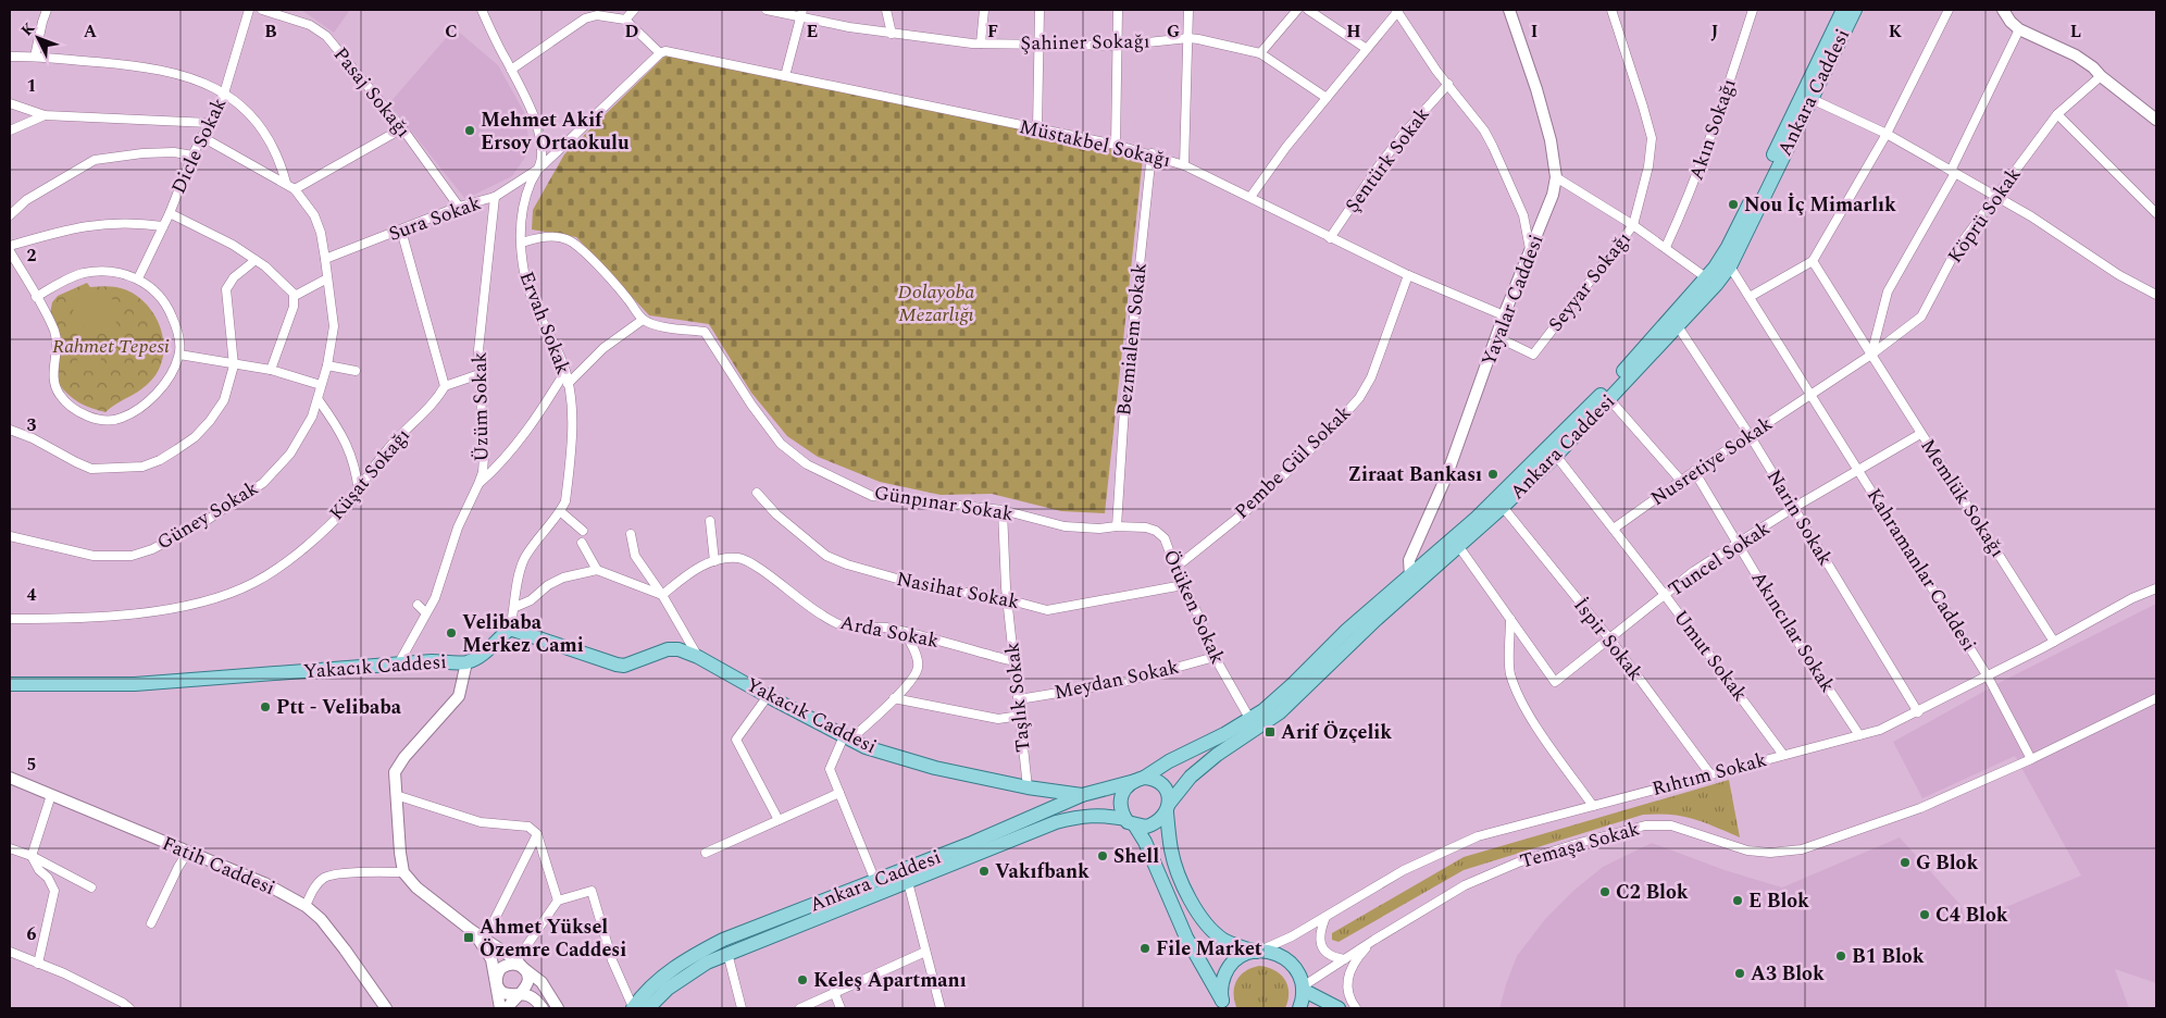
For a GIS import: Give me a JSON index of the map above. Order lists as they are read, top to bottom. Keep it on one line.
{"streets":{"main road":["Ankara Caddesi","Yakacık Caddesi"],"street":["Şahiner Sokağı","Pasaj Sokağı","Akın Sokağı","Müstakbel Sokağı","Dicle Sokak","Şentürk Sokak","Köprü Sokak","Sura Sokak","Seyyar Sokağı","Yayalar Caddesi","Ervah Sokak","Bezmialem Sokak","Üzüm Sokak","Nusretiye Sokak","Pembe Gül Sokak","Küşat Sokağı","Memlük Sokağı","Günpınar Sokak","Güney Sokak","Narin Sokak","Tuncel Sokak","Kahramanlar Caddesi","Nasihat Sokak","Ötüken Sokak","Arda Sokak","Akıncılar Sokak","İspir Sokak","Umut Sokak","Meydan Sokak","Taşlık Sokak","Rıhtım Sokak","Temaşa Sokak","Fatih Caddesi"]},"crossings":[["Pasaj Sokağı","Sura Sokak"],["Ankara Caddesi","Yayalar Caddesi"],["Ankara Caddesi","Narin Sokak"],["Ankara Caddesi","Kahramanlar Caddesi"],["Ankara Caddesi","Ötüken Sokak"],["Ankara Caddesi","İspir Sokak"],["Ankara Caddesi","Umut Sokak"],["Ankara Caddesi","Yakacık Caddesi"],["Müstakbel Sokağı","Şentürk Sokak"],["Müstakbel Sokağı","Yayalar Caddesi"],["Müstakbel Sokağı","Bezmialem Sokak"],["Müstakbel Sokağı","Pembe Gül Sokak"],["Dicle Sokak","Güney Sokak"],["Köprü Sokak","Nusretiye Sokak"],["Köprü Sokak","Memlük Sokağı"],["Köprü Sokak","Kahramanlar Caddesi"],["Sura Sokak","Ervah Sokak"],["Sura Sokak","Üzüm Sokak"],["Sura Sokak","Güney Sokak"],["Seyyar Sokağı","Yayalar Caddesi"],["Ervah Sokak","Yakacık Caddesi"],["Bezmialem Sokak","Günpınar Sokak"],["Bezmialem Sokak","Ötüken Sokak"],["Üzüm Sokak","Yakacık Caddesi"],["Nusretiye Sokak","Narin Sokak"],["Nusretiye Sokak","Kahramanlar Caddesi"],["Nusretiye Sokak","Akıncılar Sokak"],["Nusretiye Sokak","Umut Sokak"],["Pembe Gül Sokak","Ötüken Sokak"],["Memlük Sokağı","Tuncel Sokak"],["Memlük Sokağı","Rıhtım Sokak"],["Günpınar Sokak","Ötüken Sokak"],["Günpınar Sokak","Taşlık Sokak"],["Narin Sokak","Tuncel Sokak"],["Narin Sokak","Rıhtım Sokak"],["Tuncel Sokak","Kahramanlar Caddesi"],["Tuncel Sokak","Akıncılar Sokak"],["Tuncel Sokak","İspir Sokak"],["Tuncel Sokak","Umut Sokak"],["Kahramanlar Caddesi","Rıhtım Sokak"],["Kahramanlar Caddesi","Temaşa Sokak"],["Nasihat Sokak","Ötüken Sokak"],["Nasihat Sokak","Taşlık Sokak"],["Ötüken Sokak","Meydan Sokak"],["Arda Sokak","Taşlık Sokak"],["Akıncılar Sokak","Rıhtım Sokak"],["İspir Sokak","Rıhtım Sokak"],["Umut Sokak","Rıhtım Sokak"],["Yakacık Caddesi","Taşlık Sokak"],["Meydan Sokak","Taşlık Sokak"]],"parks":["Dolayoba Mezarlığı","Rahmet Tepesi"],"places":{"other":["Mehmet Akif Ersoy Ortaokulu","Nou İç Mimarlık","Ziraat Bankası","Velibaba Merkez Cami","Ptt - Velibaba","Shell","G Blok","Vakıfbank","C2 Blok","E Blok","C4 Blok","File Market","B1 Blok","A3 Blok","Keleş Apartmanı"],"transit":["Arif Özçelik","Ahmet Yüksel Özemre Caddesi"]},"north":"top left","grid":{"columns":["A","B","C","D","E","F","G","H","I","J","K","L"],"rows":["1","2","3","4","5","6"]}}
